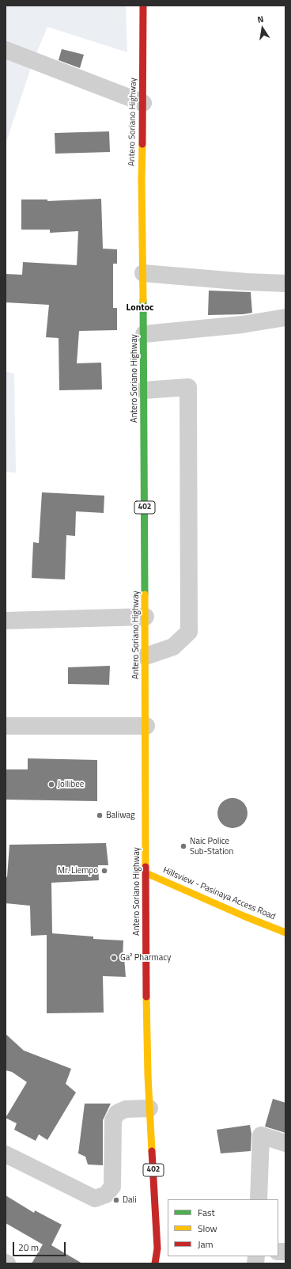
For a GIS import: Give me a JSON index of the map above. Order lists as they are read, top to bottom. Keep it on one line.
{"streets":{"main road":["Antero Soriano Highway","402","Hillsview - Pasinaya Access Road"]},"crossings":[["Antero Soriano Highway","Hillsview - Pasinaya Access Road"]],"districts":["Lontoc"],"places":["Jollibee","Baliwag","Naic Police Sub-Station","Mr. Liempo","Ga² Pharmacy","Dali"],"legend":["Fast","Slow","Jam"],"scale_bar":"20 m","north":"top"}
